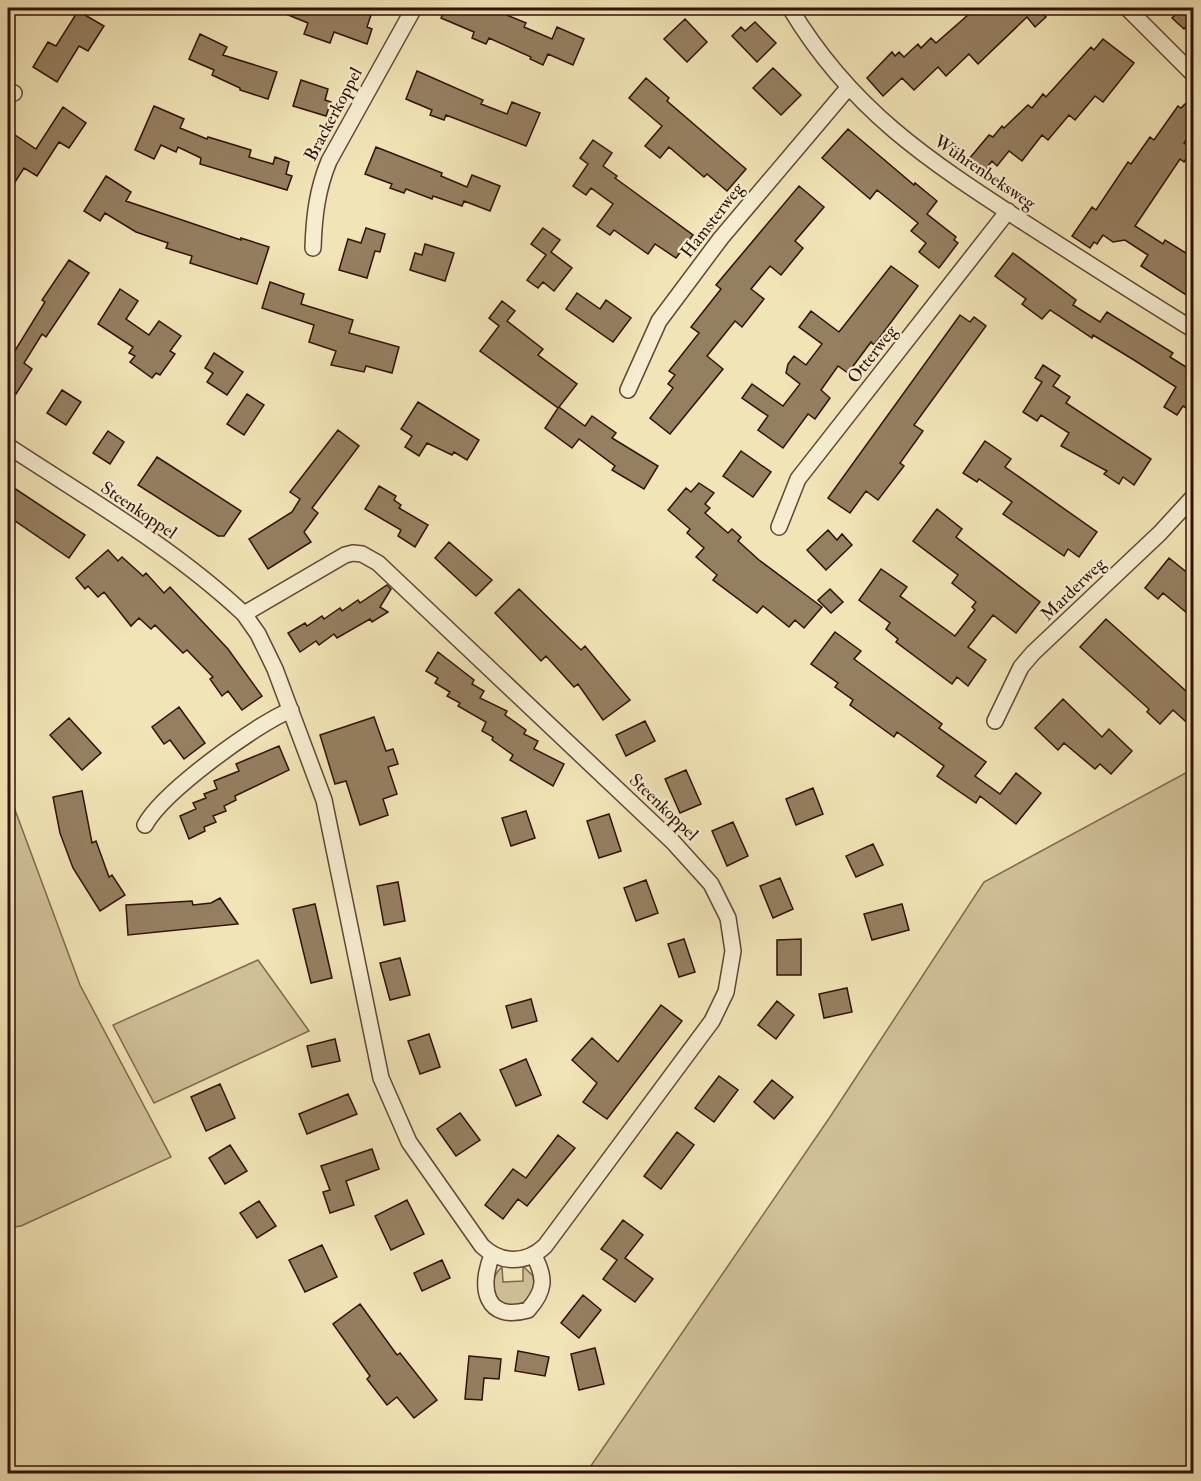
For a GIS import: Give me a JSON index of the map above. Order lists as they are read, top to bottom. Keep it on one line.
{"streets":{"street":["Brackerkoppel","Wührenbeksweg","Hamsterweg","Otterweg","Steenkoppel","Marderweg"]},"crossings":[["Wührenbeksweg","Hamsterweg"],["Wührenbeksweg","Otterweg"]]}
